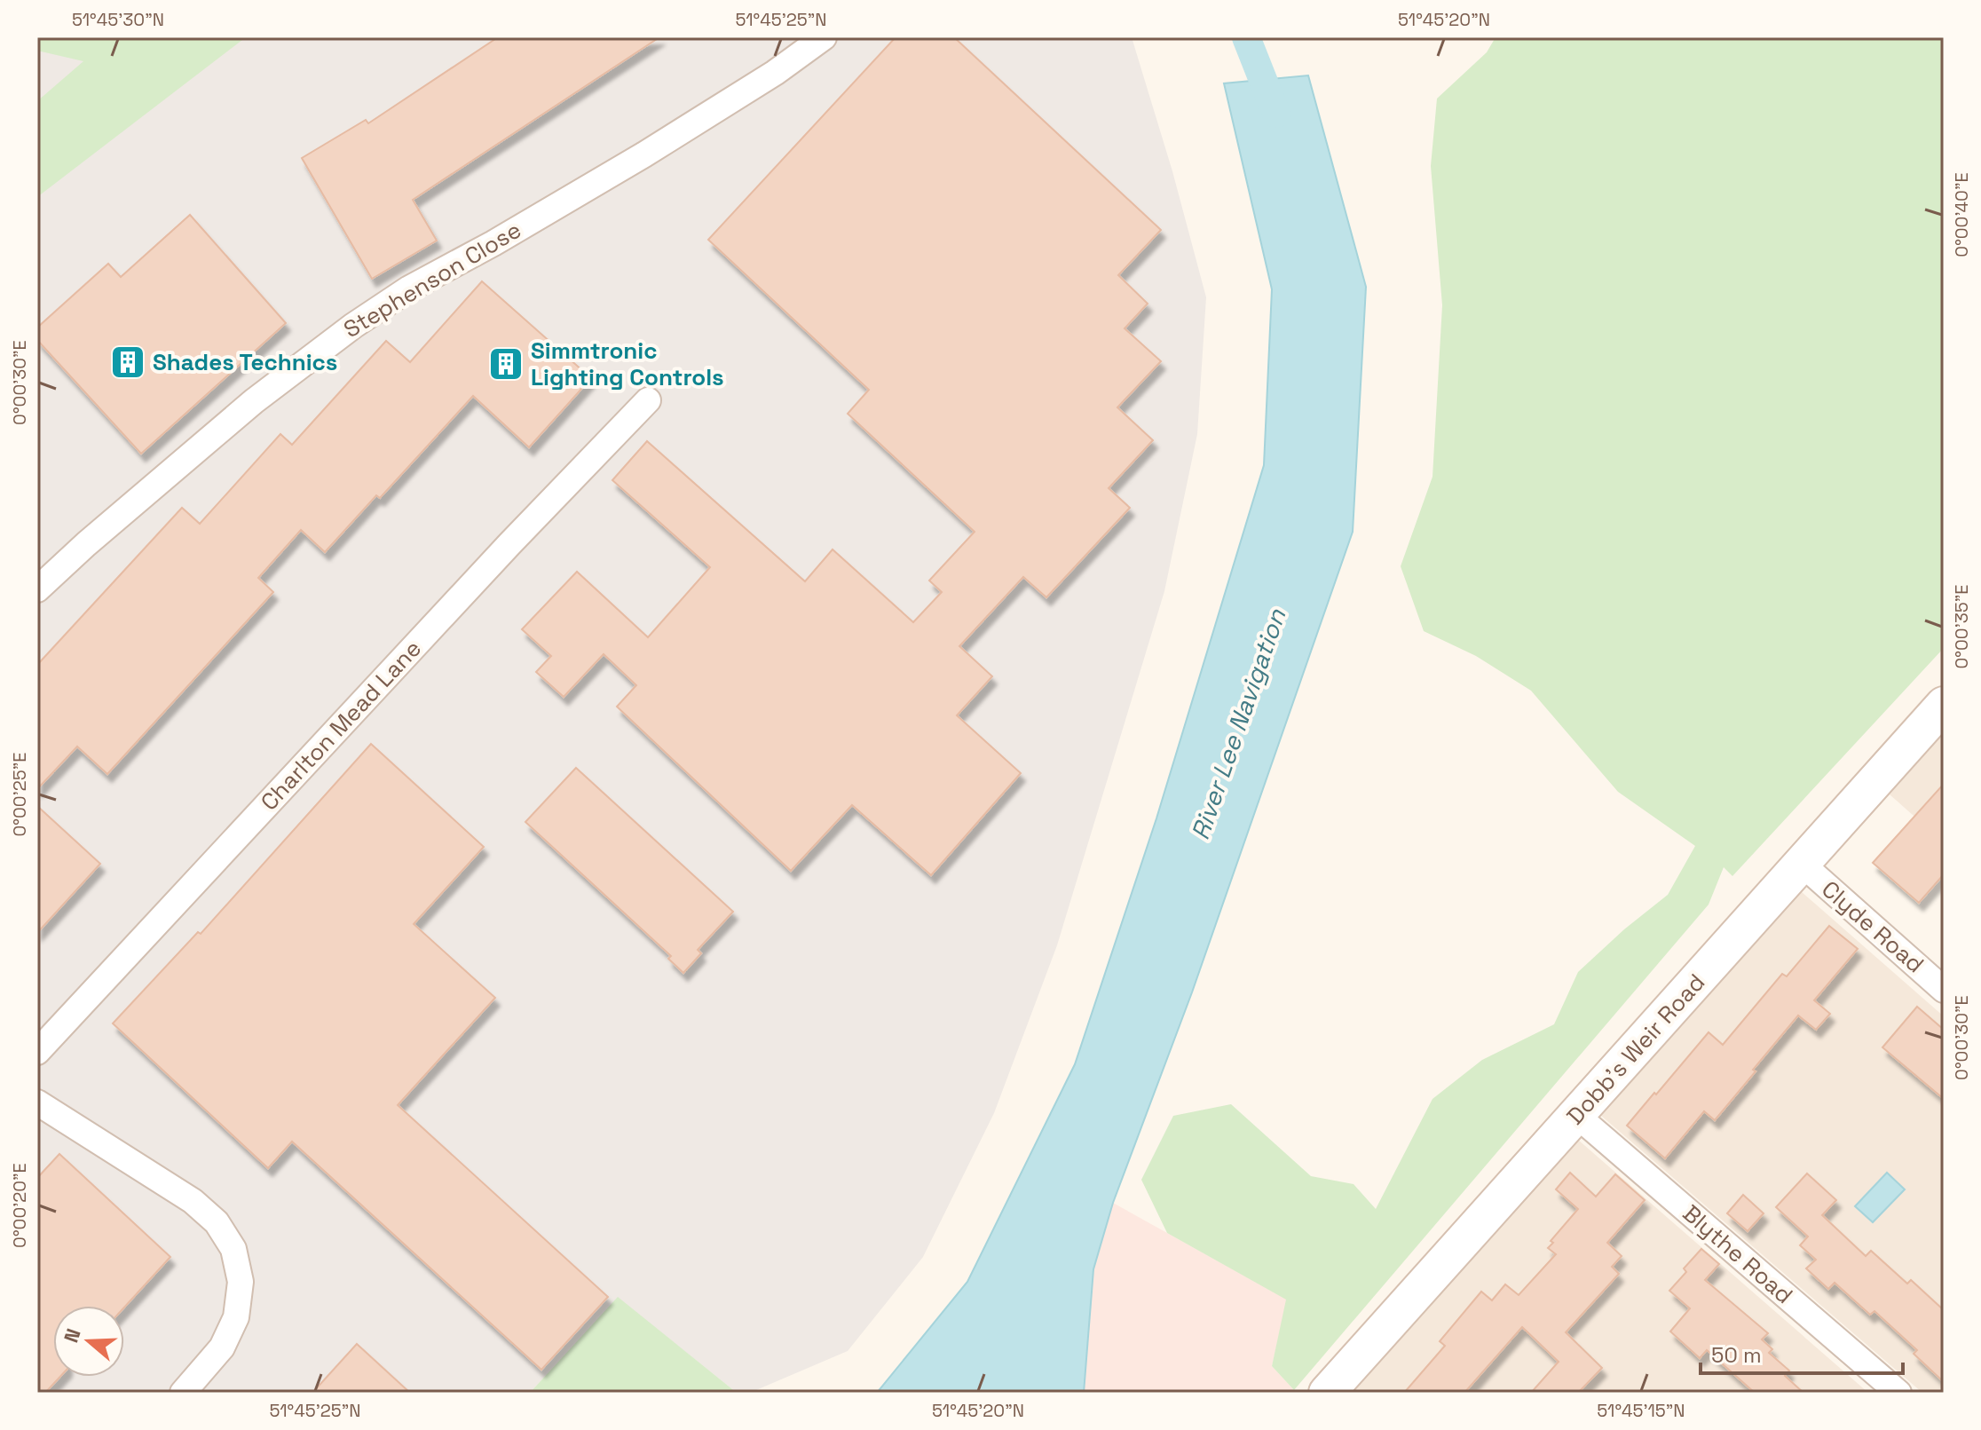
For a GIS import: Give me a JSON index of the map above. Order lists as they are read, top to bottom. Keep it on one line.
{"streets":{"street":["Stephenson Close","Charlton Mead Lane","Clyde Road","Dobb's Weir Road","Blythe Road"]},"crossings":[["Clyde Road","Dobb's Weir Road"],["Dobb's Weir Road","Blythe Road"]],"water":["River Lee Navigation"],"places":{"building":["Shades Technics","Simmtronic Lighting Controls"]},"scale_bar":"50 m","north":"left","coordinates":["51°45'30\"N","51°45'25\"N","51°45'20\"N","0°00'40\"E","0°00'30\"E","0°00'35\"E","0°00'25\"E","0°00'20\"E","51°45'15\"N"]}
